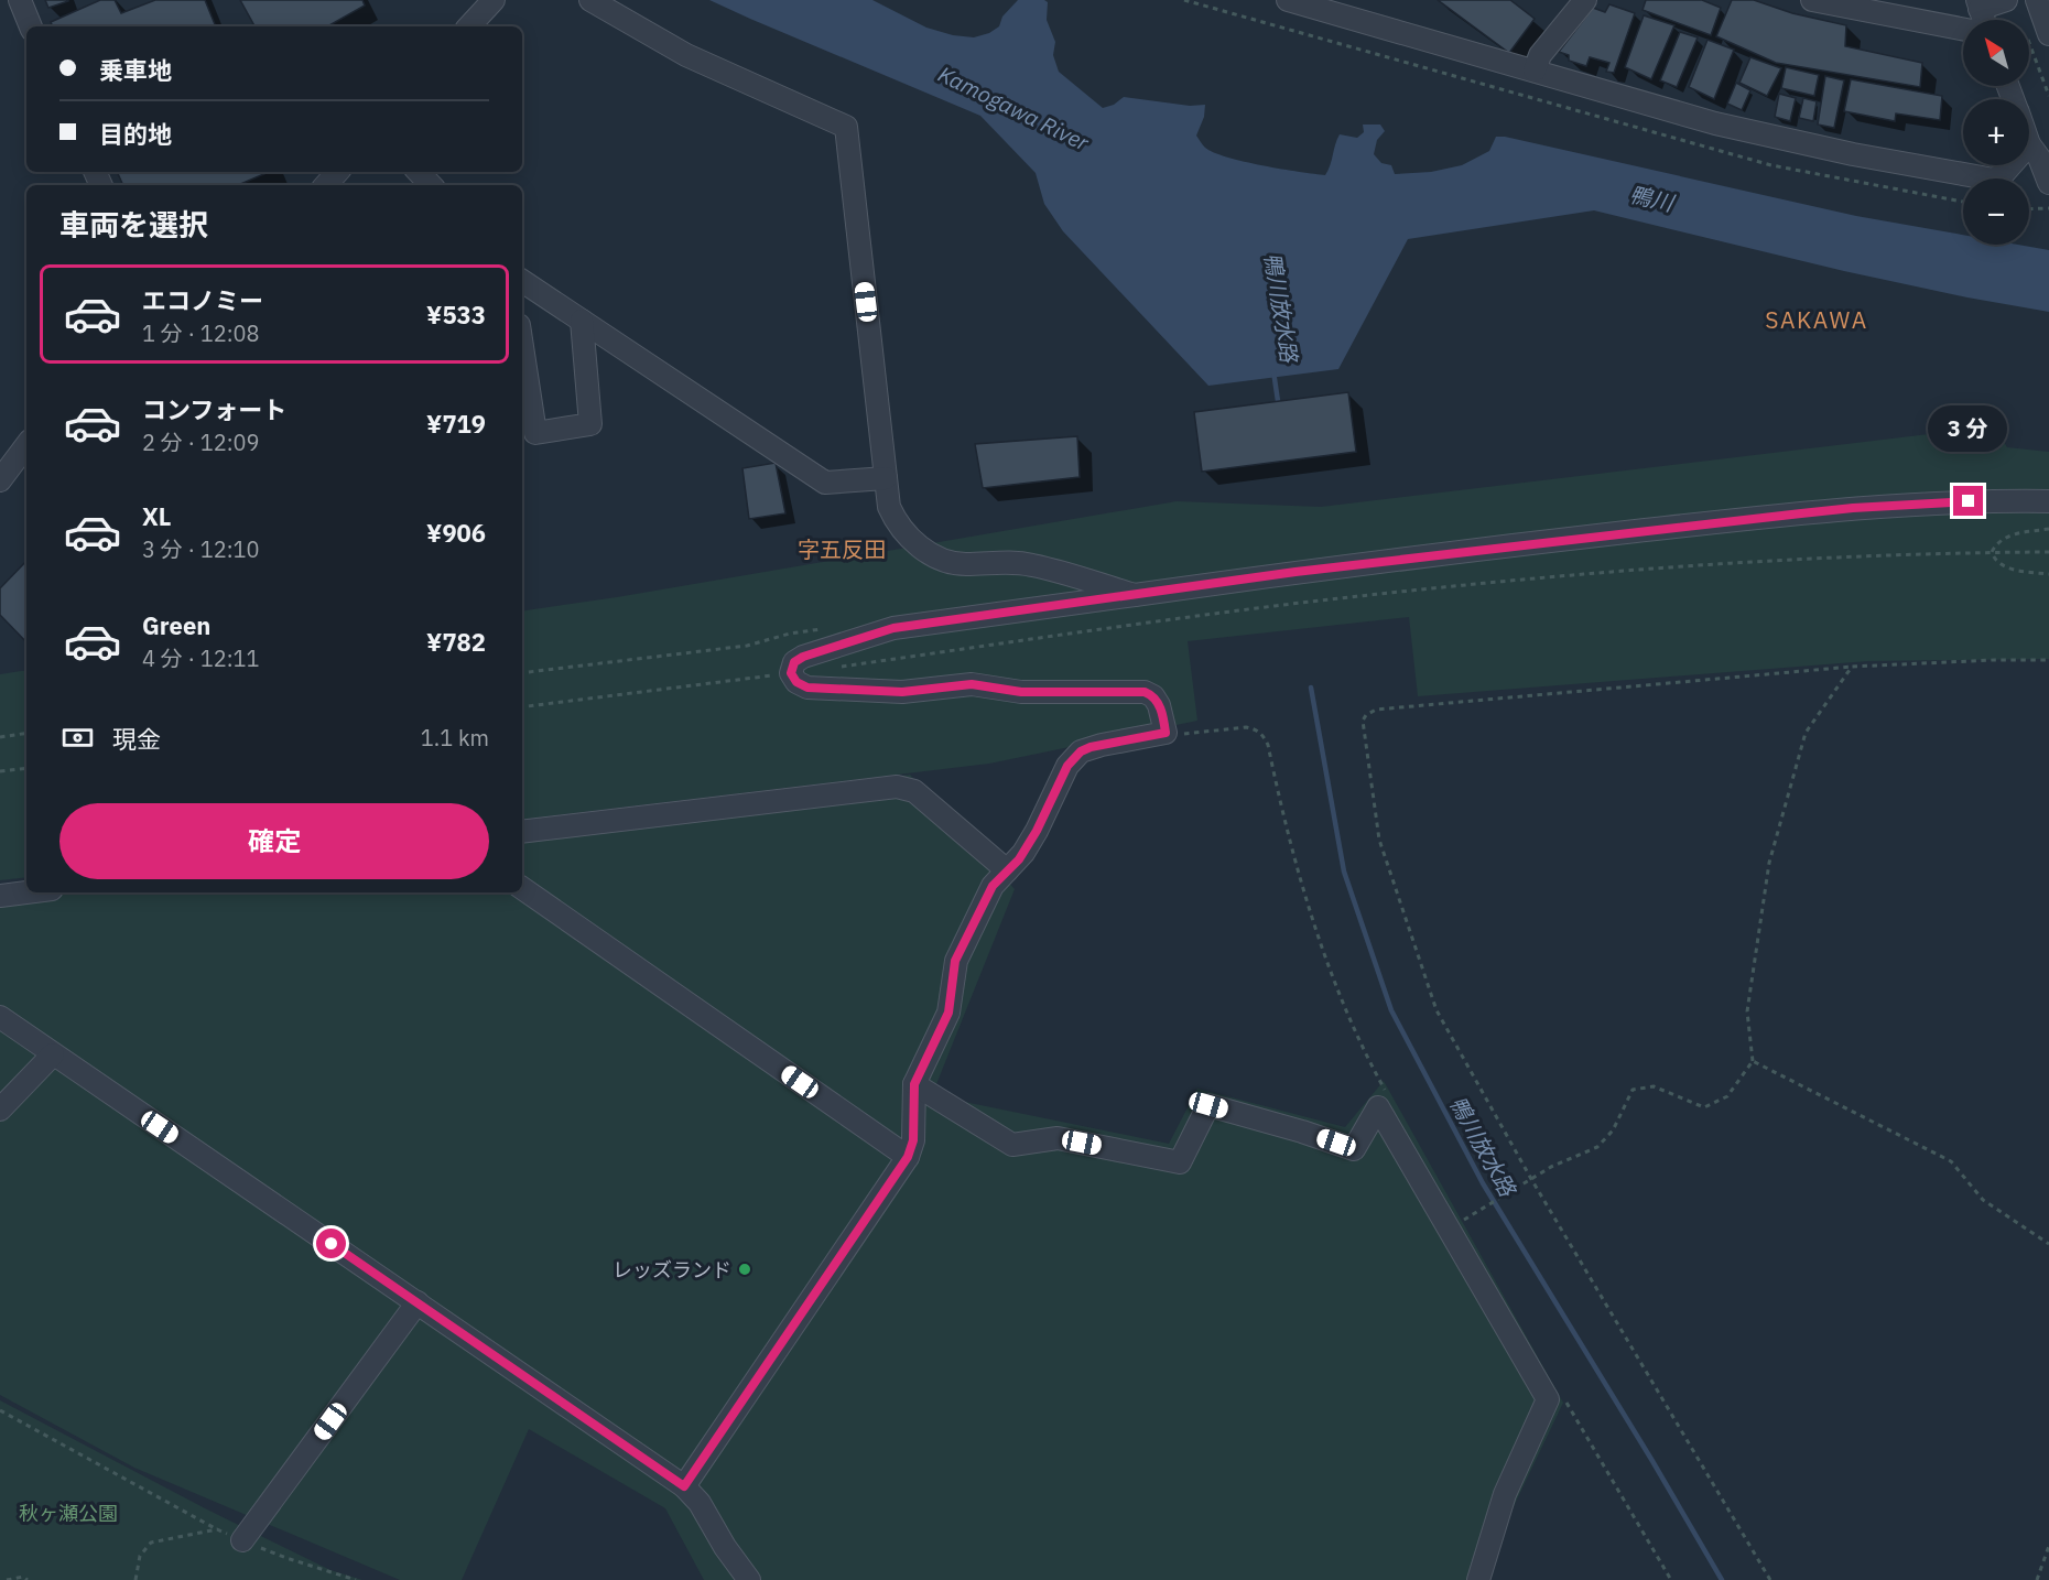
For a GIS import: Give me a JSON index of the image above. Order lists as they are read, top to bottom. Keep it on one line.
{"districts":["SAKAWA","字五反田"],"water":["Kamogawa River","鴨川","鴨川放水路"],"parks":["秋ヶ瀬公園"],"places":["レッズランド"],"north":"top left","page":{"map_buttons":["+","−"],"banner":["乗車地","目的地"],"heading":"車両を選択","list":[{"name":"エコノミー","note":"1 分 · 12:08","value":"¥533"},{"name":"コンフォート","note":"2 分 · 12:09","value":"¥719"},{"name":"XL","note":"3 分 · 12:10","value":"¥906"},{"name":"Green","note":"4 分 · 12:11","value":"¥782"}],"bubble":"3 分","pay":["現金","1.1 km"],"buttons":"確定"}}
